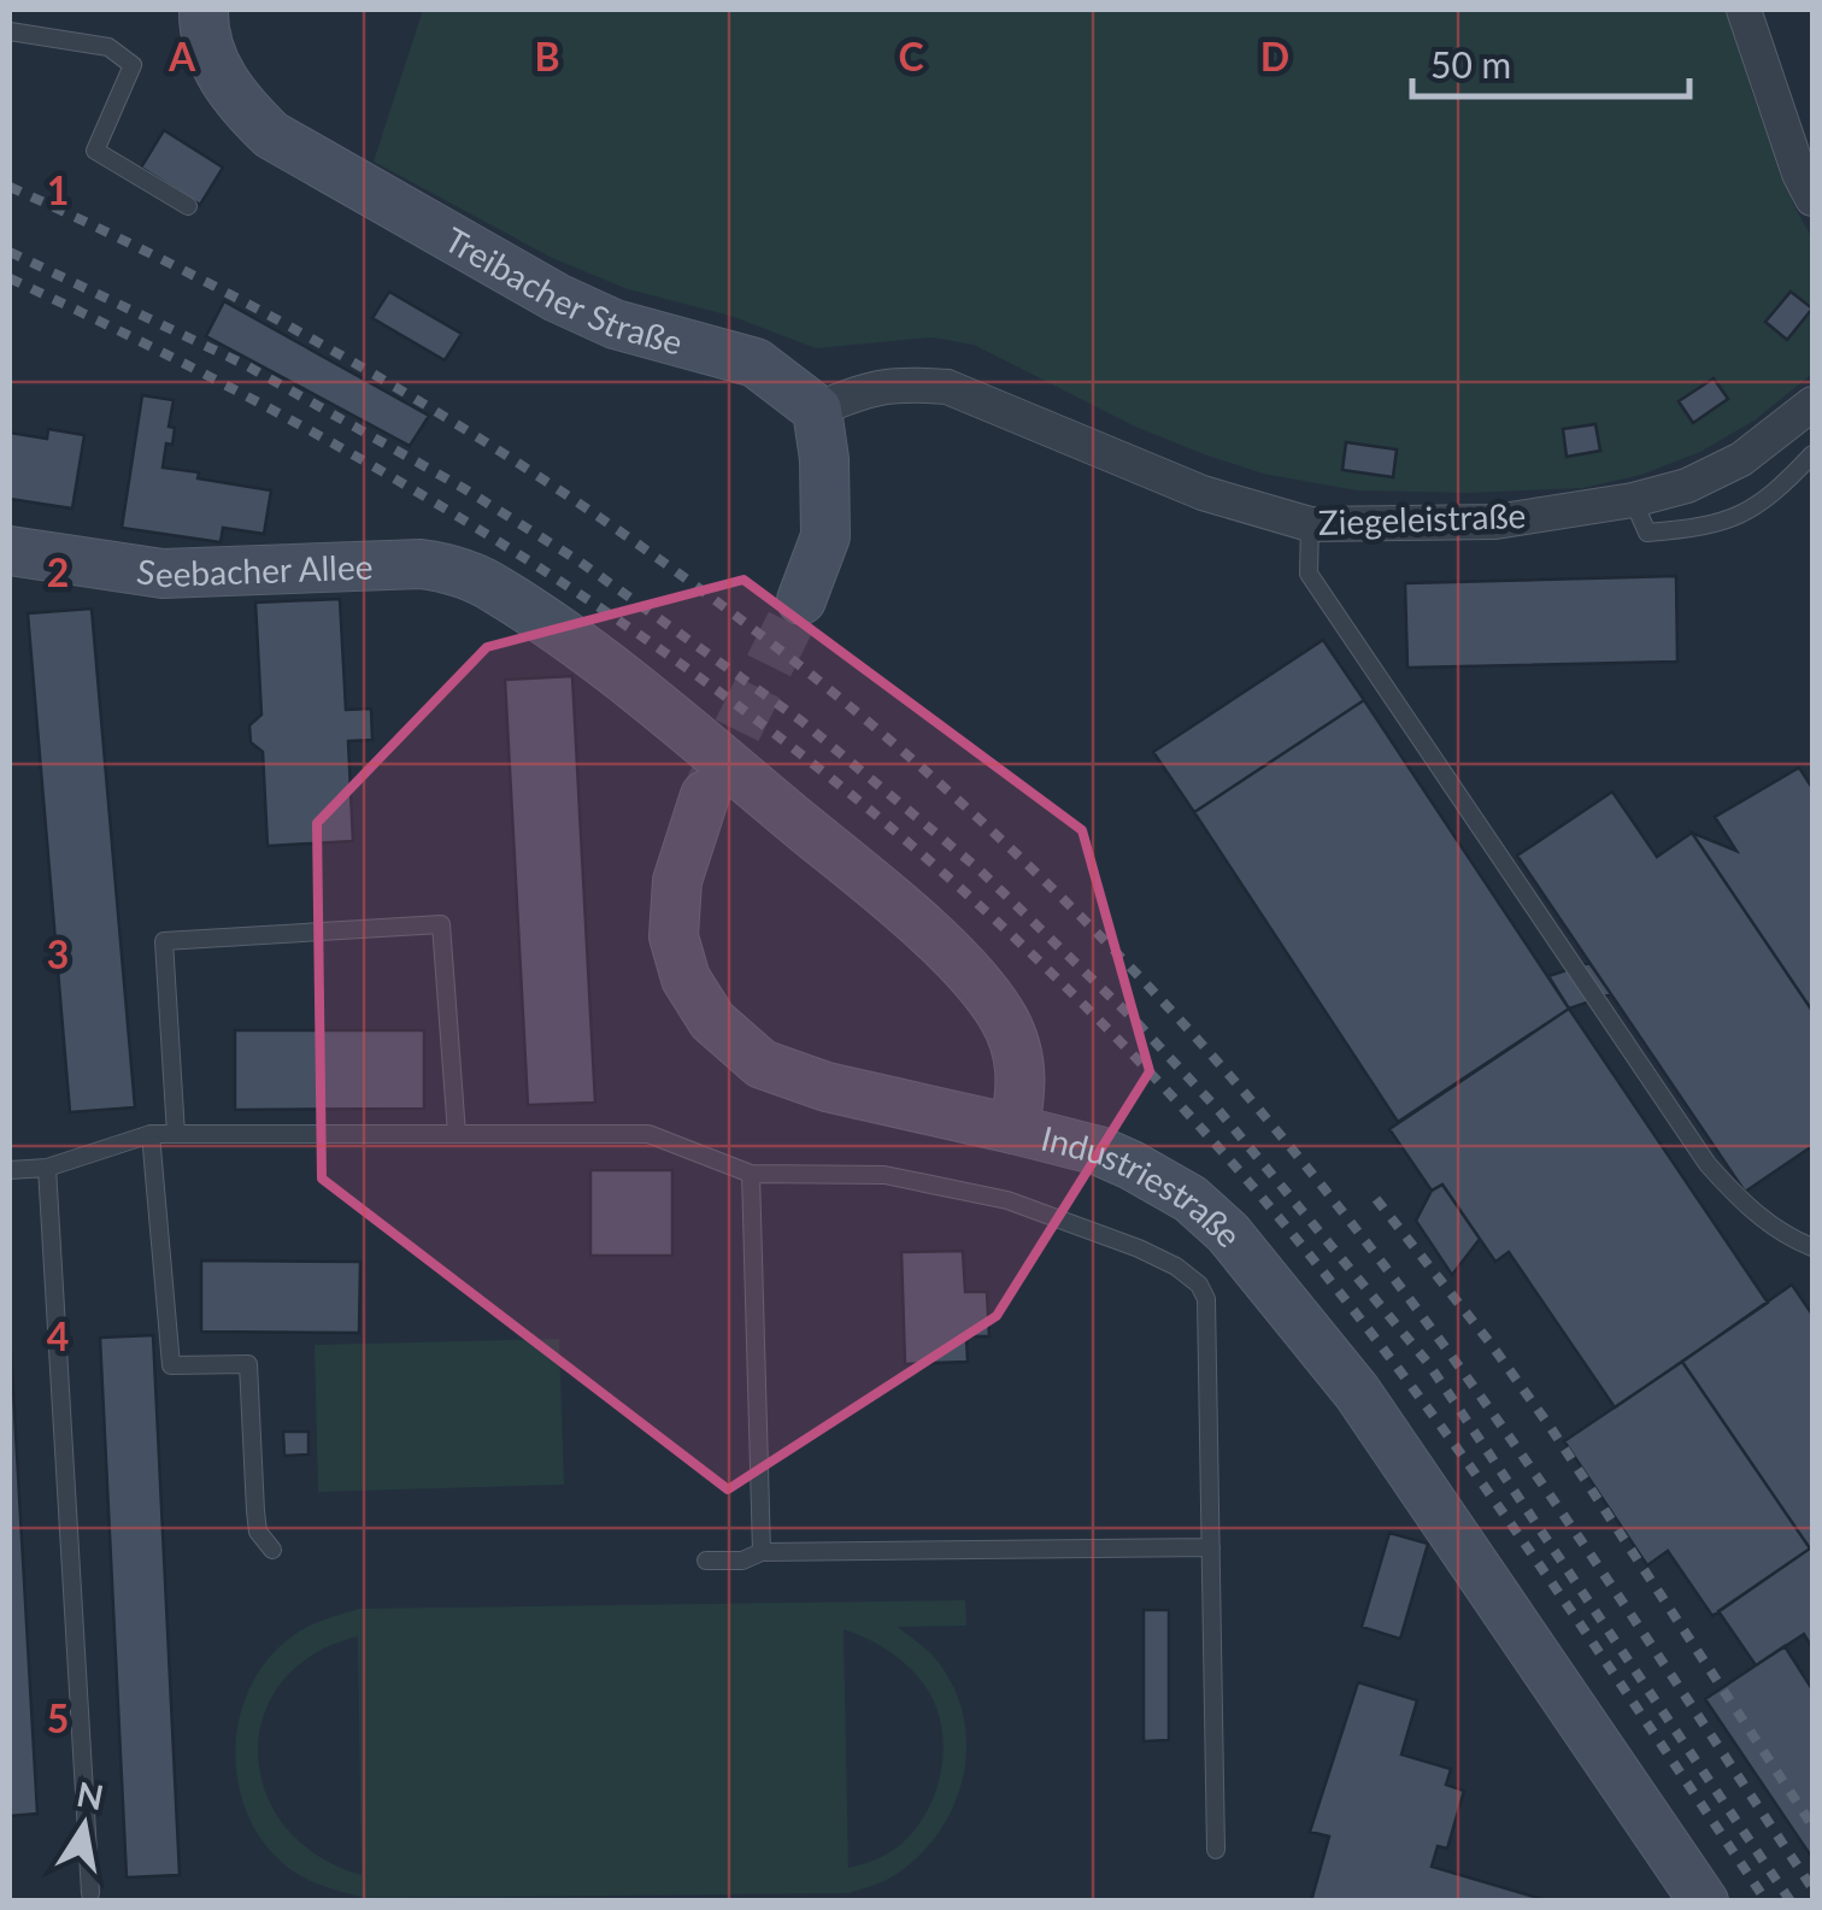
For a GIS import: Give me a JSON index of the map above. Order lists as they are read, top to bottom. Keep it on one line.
{"streets":{"street":["Treibacher Straße","Ziegeleistraße","Seebacher Allee","Industriestraße"]},"crossings":[["Treibacher Straße","Ziegeleistraße"],["Seebacher Allee","Industriestraße"]],"scale_bar":"50 m","north":"top","grid":{"columns":["A","B","C","D"],"rows":["1","2","3","4","5"]}}
